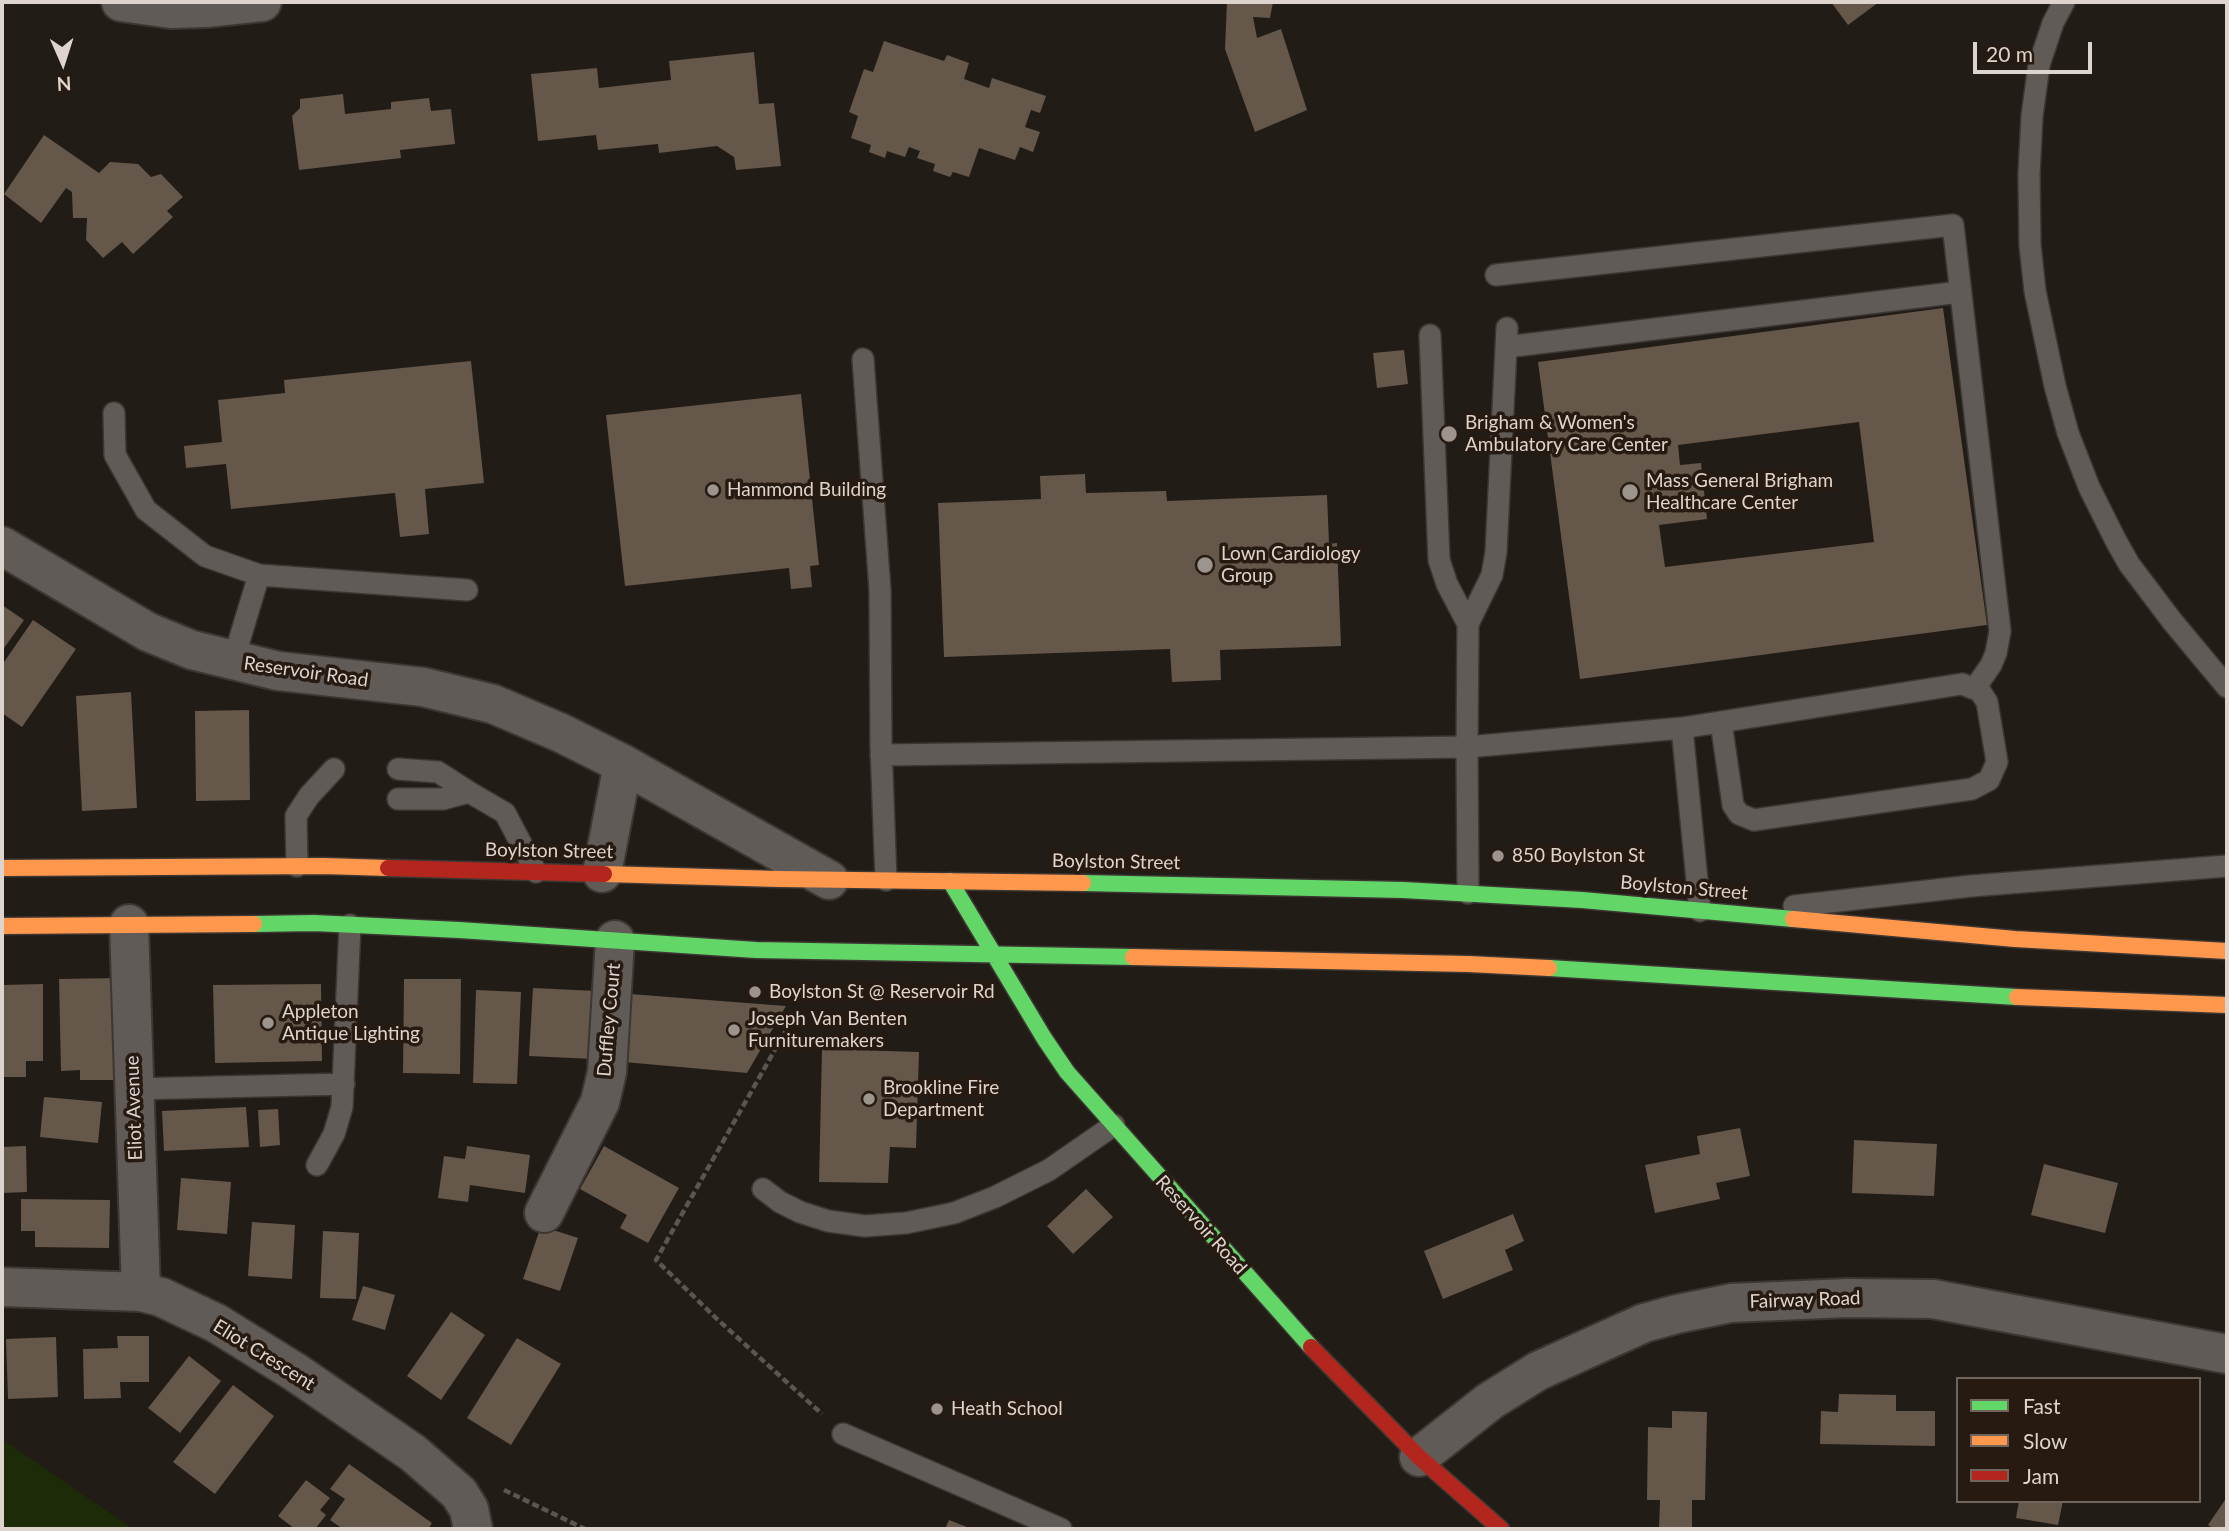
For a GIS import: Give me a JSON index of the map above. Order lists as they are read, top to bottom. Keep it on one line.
{"streets":{"main road":["Reservoir Road","Boylston Street"],"street":["Duffley Court","Eliot Avenue","Fairway Road","Eliot Crescent"]},"crossings":[["Reservoir Road","Boylston Street"],["Reservoir Road","Fairway Road"],["Eliot Avenue","Eliot Crescent"]],"places":["Brigham & Women's Ambulatory Care Center","Hammond Building","Mass General Brigham Healthcare Center","Lown Cardiology Group","850 Boylston St","Boylston St @ Reservoir Rd","Appleton Antique Lighting","Joseph Van Benten Furnituremakers","Brookline Fire Department","Heath School"],"legend":["Fast","Slow","Jam"],"scale_bar":"20 m","north":"bottom"}
